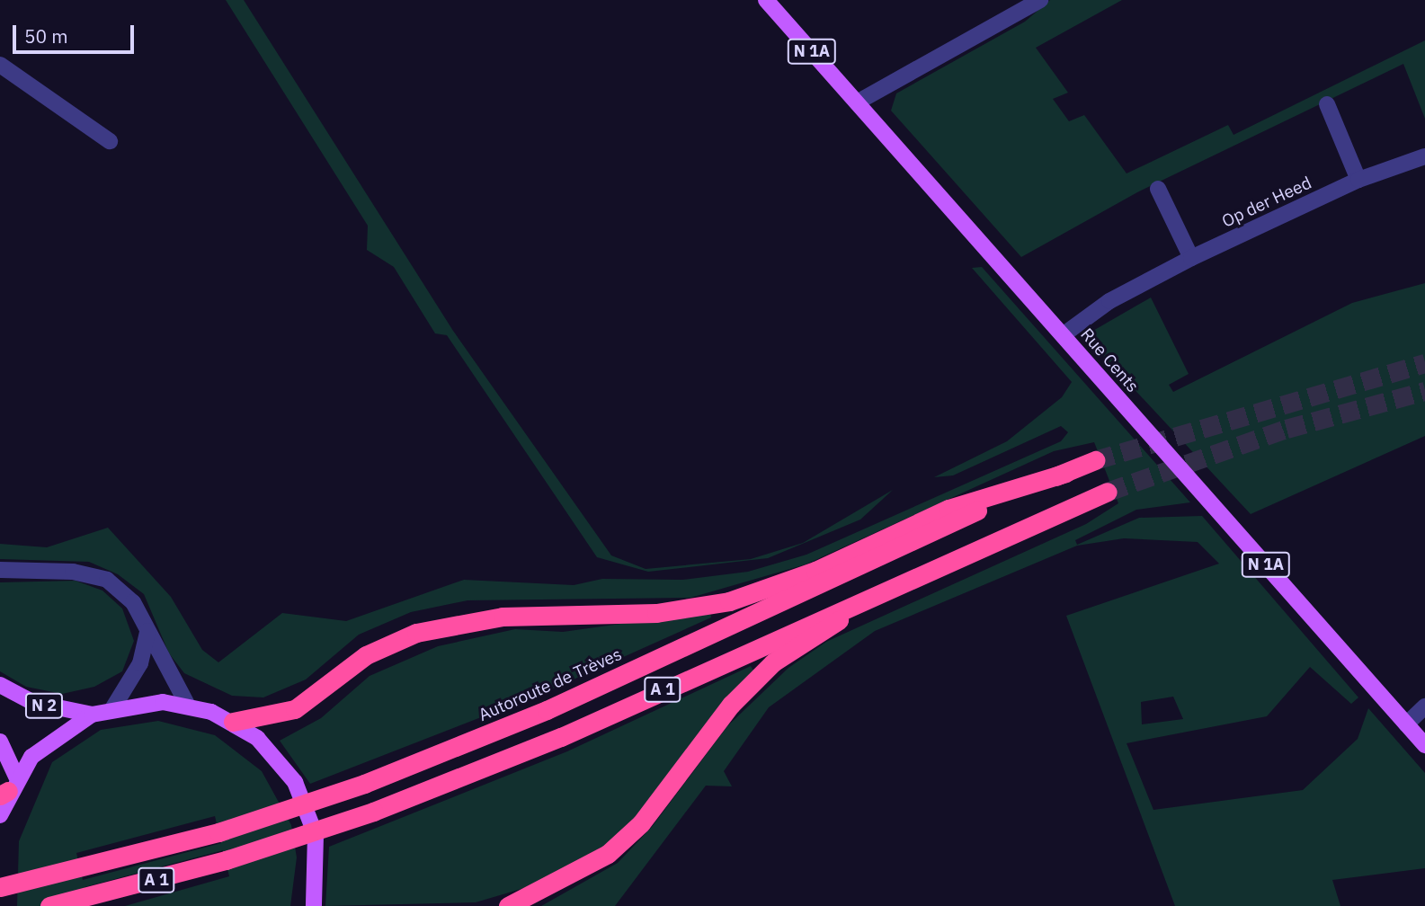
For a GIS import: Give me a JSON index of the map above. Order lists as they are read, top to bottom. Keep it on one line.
{"streets":{"highway":["Autoroute de Trèves","A 1"],"main road":["N 1A","Rue Cents","N 2"],"street":["Op der Heed"]},"crossings":[["Op der Heed","Rue Cents"]],"scale_bar":"50 m"}
